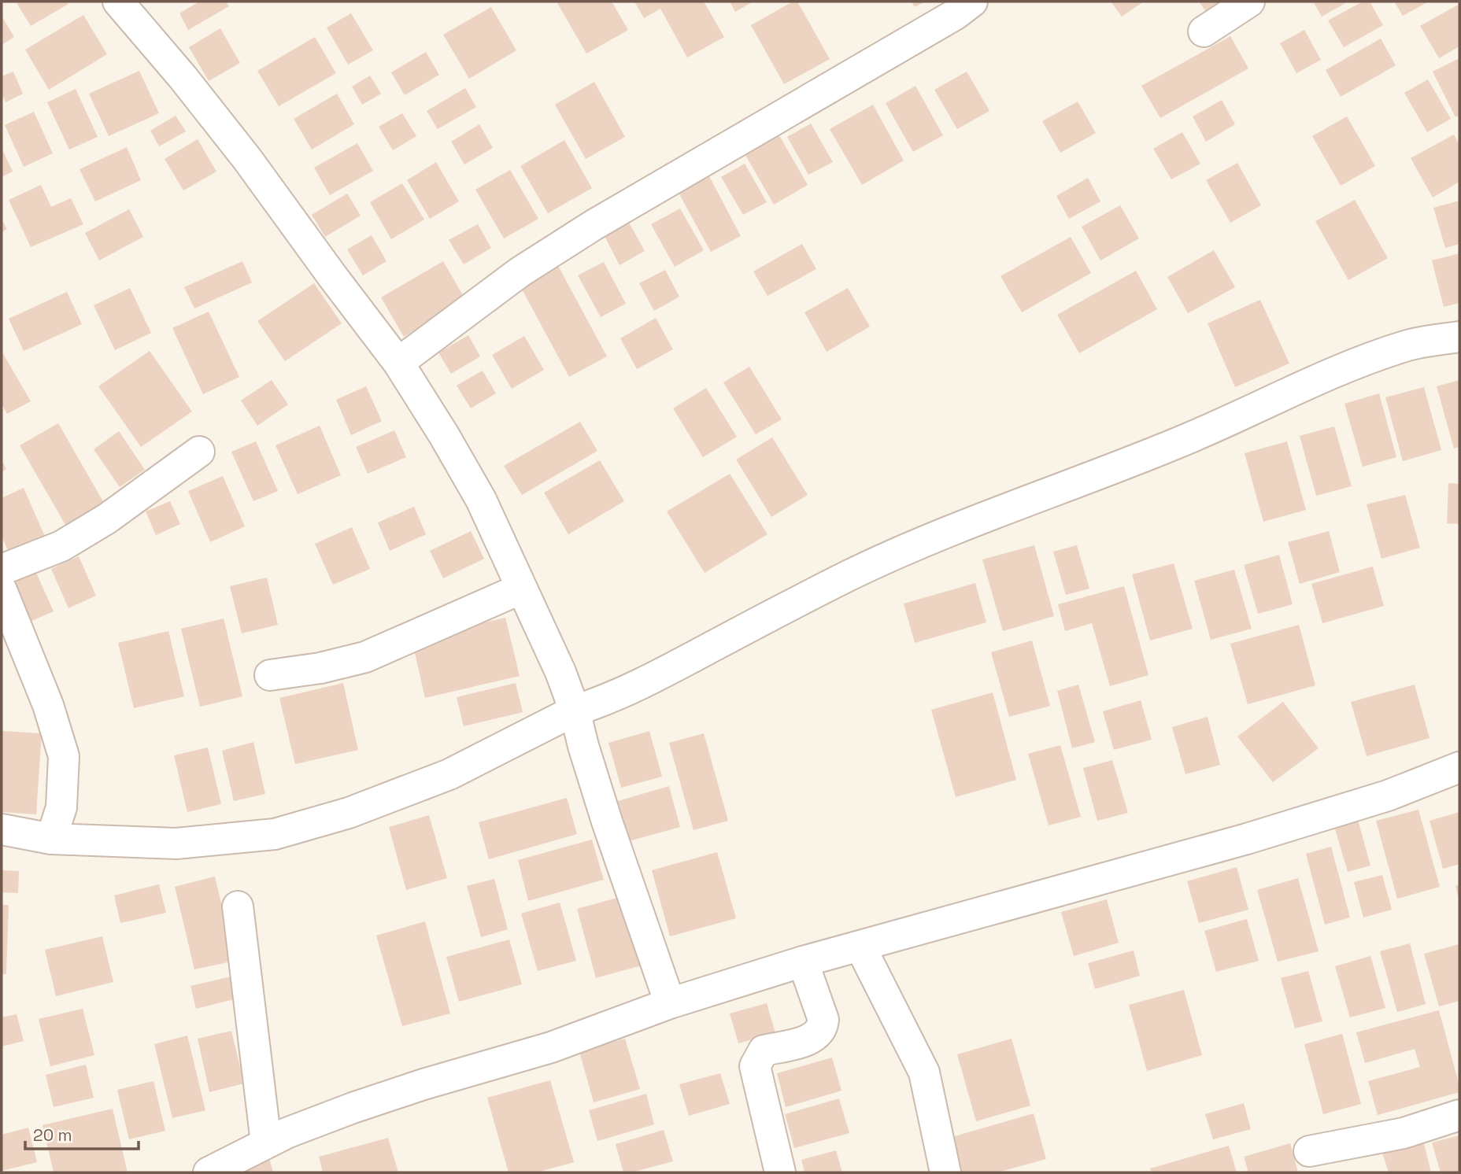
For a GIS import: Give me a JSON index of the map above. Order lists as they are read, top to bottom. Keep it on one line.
{"scale_bar":"20 m"}
